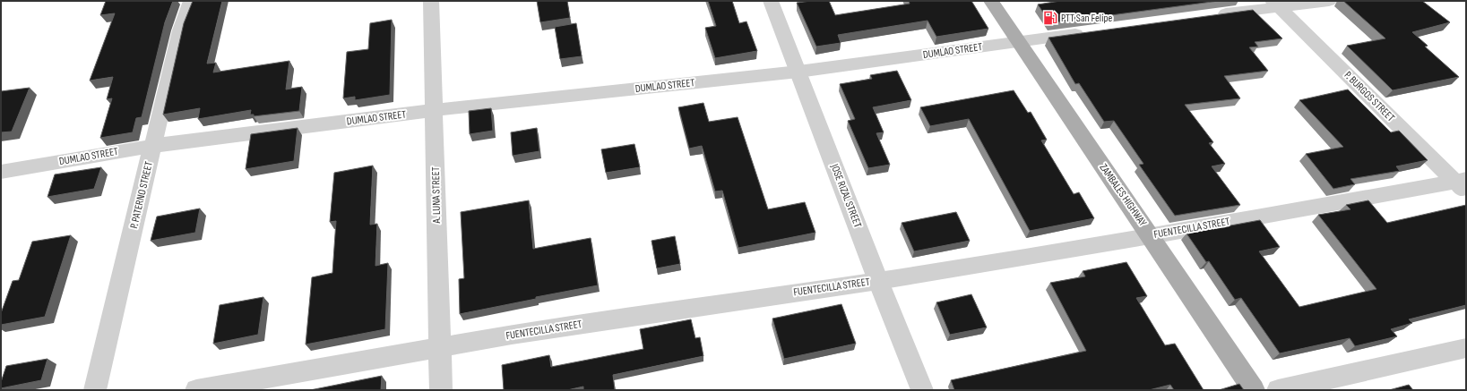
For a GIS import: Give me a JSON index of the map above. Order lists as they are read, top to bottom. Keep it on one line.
{"streets":{"main road":["ZAMBALES HIGHWAY"],"street":["DUMLAO STREET","P. BURGOS STREET","P. PATERNO STREET","A. LUNA STREET","JOSE RIZAL STREET","FUENTECILLA STREET"]},"crossings":[["DUMLAO STREET","P. PATERNO STREET"],["DUMLAO STREET","A. LUNA STREET"],["DUMLAO STREET","ZAMBALES HIGHWAY"],["DUMLAO STREET","JOSE RIZAL STREET"],["P. BURGOS STREET","FUENTECILLA STREET"],["A. LUNA STREET","FUENTECILLA STREET"],["ZAMBALES HIGHWAY","FUENTECILLA STREET"],["JOSE RIZAL STREET","FUENTECILLA STREET"]],"places":{"fuel station":["PTT San Felipe"]}}
